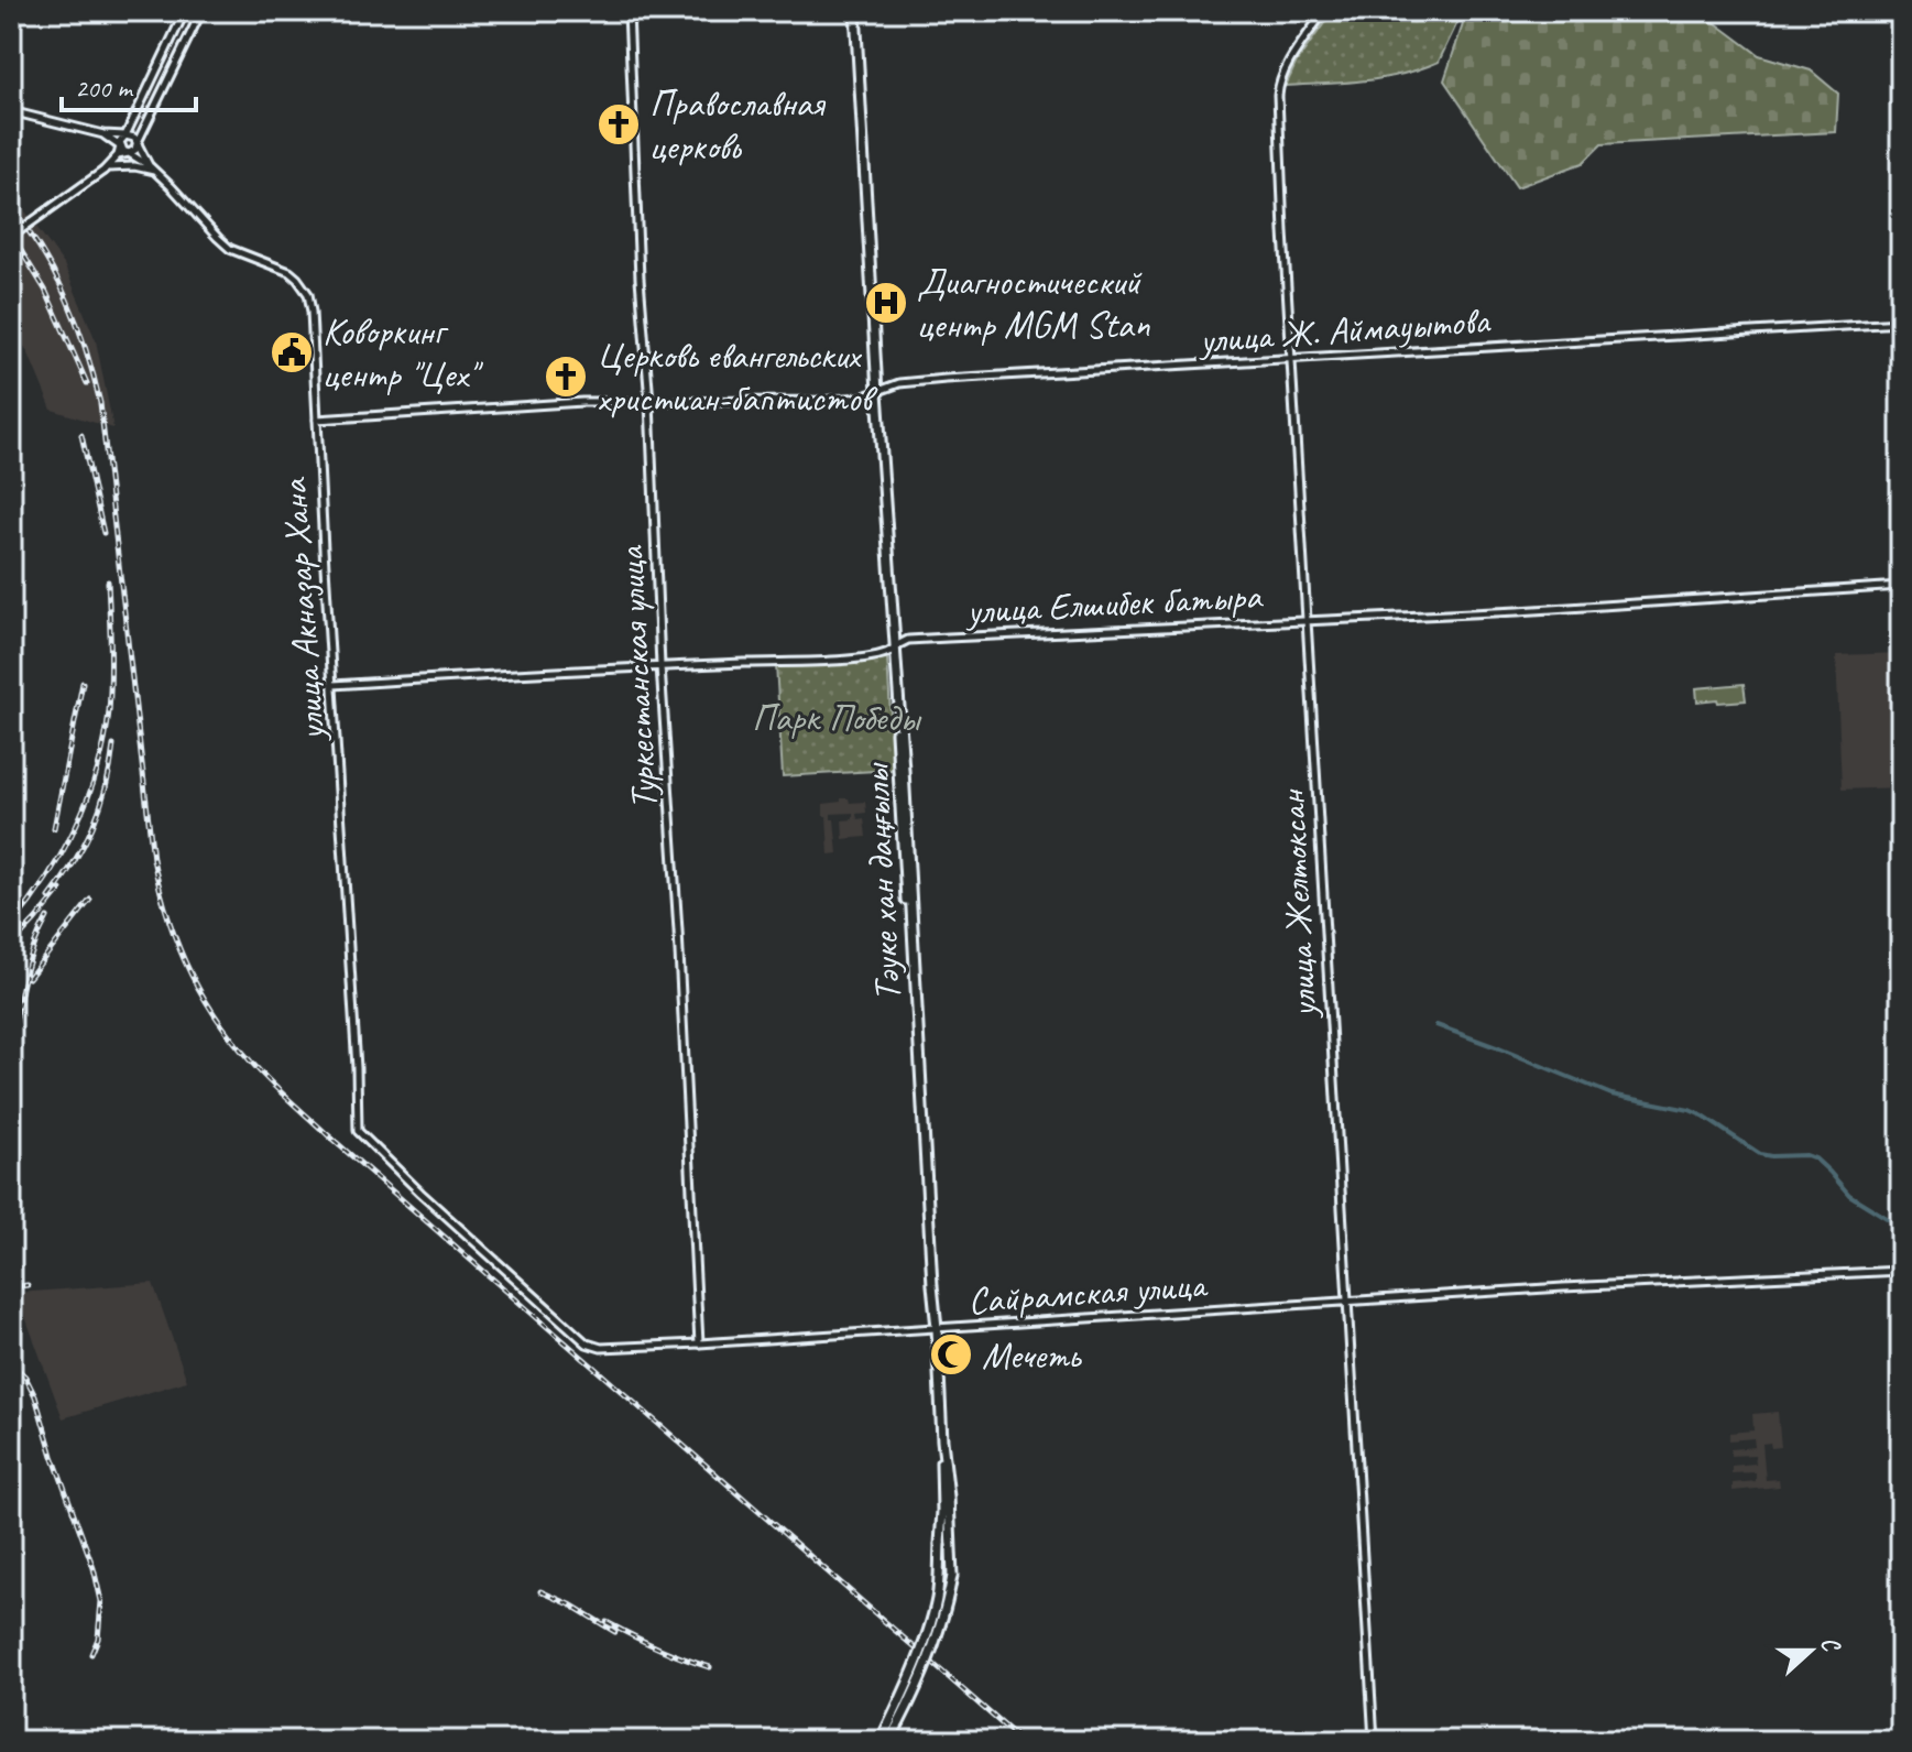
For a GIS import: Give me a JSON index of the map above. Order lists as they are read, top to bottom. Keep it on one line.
{"streets":{"main road":["улица Ж. Аймауытова","улица Елшибек батыра","улица Акназар Хана","Туркестанская улица","Тәуке хан даңғылы","улица Желтоксан","Сайрамская улица"]},"crossings":[["улица Ж. Аймауытова","улица Акназар Хана"],["улица Ж. Аймауытова","Туркестанская улица"],["улица Ж. Аймауытова","Тәуке хан даңғылы"],["улица Ж. Аймауытова","улица Желтоксан"],["улица Елшибек батыра","улица Акназар Хана"],["улица Елшибек батыра","Туркестанская улица"],["улица Елшибек батыра","Тәуке хан даңғылы"],["улица Елшибек батыра","улица Желтоксан"],["улица Акназар Хана","Сайрамская улица"],["Туркестанская улица","Сайрамская улица"],["Тәуке хан даңғылы","Сайрамская улица"],["улица Желтоксан","Сайрамская улица"]],"parks":["Парк Победы"],"places":{"church":["Православная церковь","Церковь евангельских христиан-баптистов"],"hospital":["Диагностический центр MGM Stan"],"public building":["Коворкинг центр \"Цех\""],"mosque":["Мечеть"]},"scale_bar":"200 m","north":"right"}
